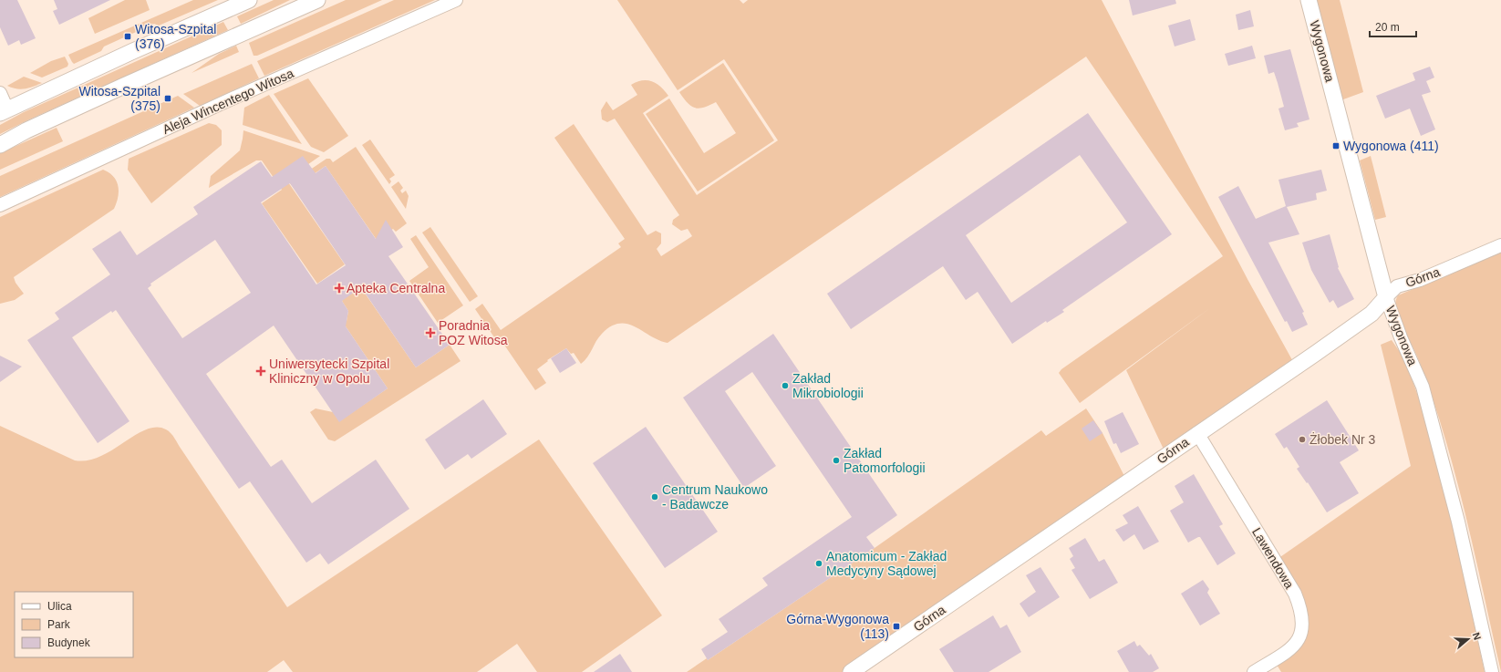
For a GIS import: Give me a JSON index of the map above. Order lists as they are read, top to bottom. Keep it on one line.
{"streets":{"street":["Wygonowa","Aleja Wincentego Witosa","Górna","Lawendowa"]},"crossings":[["Wygonowa","Górna"],["Górna","Lawendowa"]],"places":{"transit":["Witosa-Szpital (376)","Witosa-Szpital (375)","Wygonowa (411)","Górna-Wygonowa (113)"],"health":["Apteka Centralna","Poradnia POZ Witosa","Uniwersytecki Szpital Kliniczny w Opolu"],"other":["Zakład Mikrobiologii","Żłobek Nr 3","Zakład Patomorfologii","Centrum Naukowo - Badawcze","Anatomicum - Zakład Medycyny Sądowej"]},"legend":["Ulica","Park","Budynek"],"scale_bar":"20 m","north":"right"}
